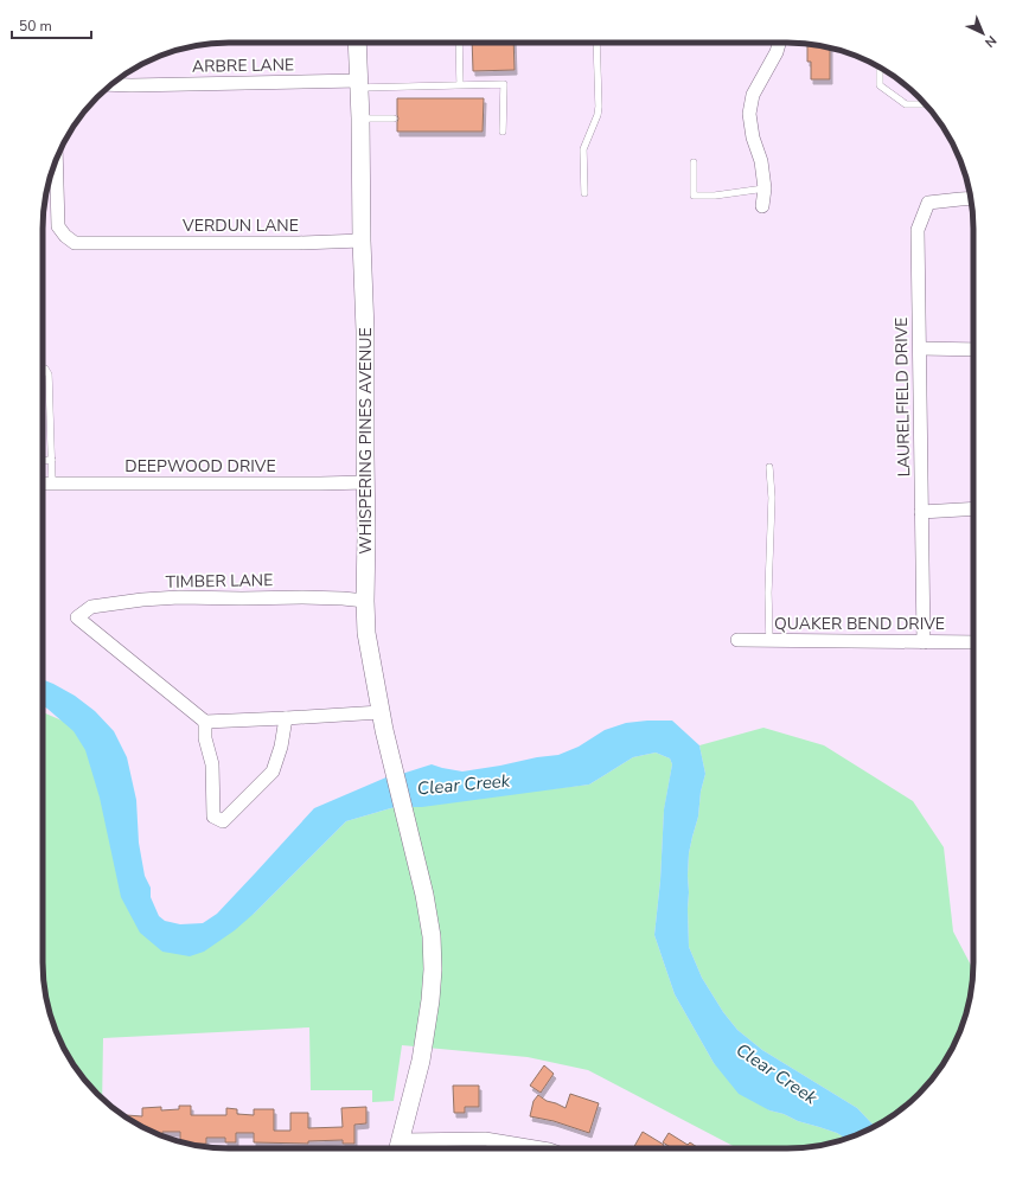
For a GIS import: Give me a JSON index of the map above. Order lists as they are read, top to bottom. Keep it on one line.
{"streets":{"main road":["WHISPERING PINES AVENUE"],"street":["ARBRE LANE","VERDUN LANE","LAURELFIELD DRIVE","DEEPWOOD DRIVE","TIMBER LANE","QUAKER BEND DRIVE"]},"crossings":[["ARBRE LANE","WHISPERING PINES AVENUE"],["VERDUN LANE","WHISPERING PINES AVENUE"],["LAURELFIELD DRIVE","QUAKER BEND DRIVE"],["WHISPERING PINES AVENUE","DEEPWOOD DRIVE"],["WHISPERING PINES AVENUE","TIMBER LANE"]],"water":["Clear Creek"],"scale_bar":"50 m","north":"bottom right"}
